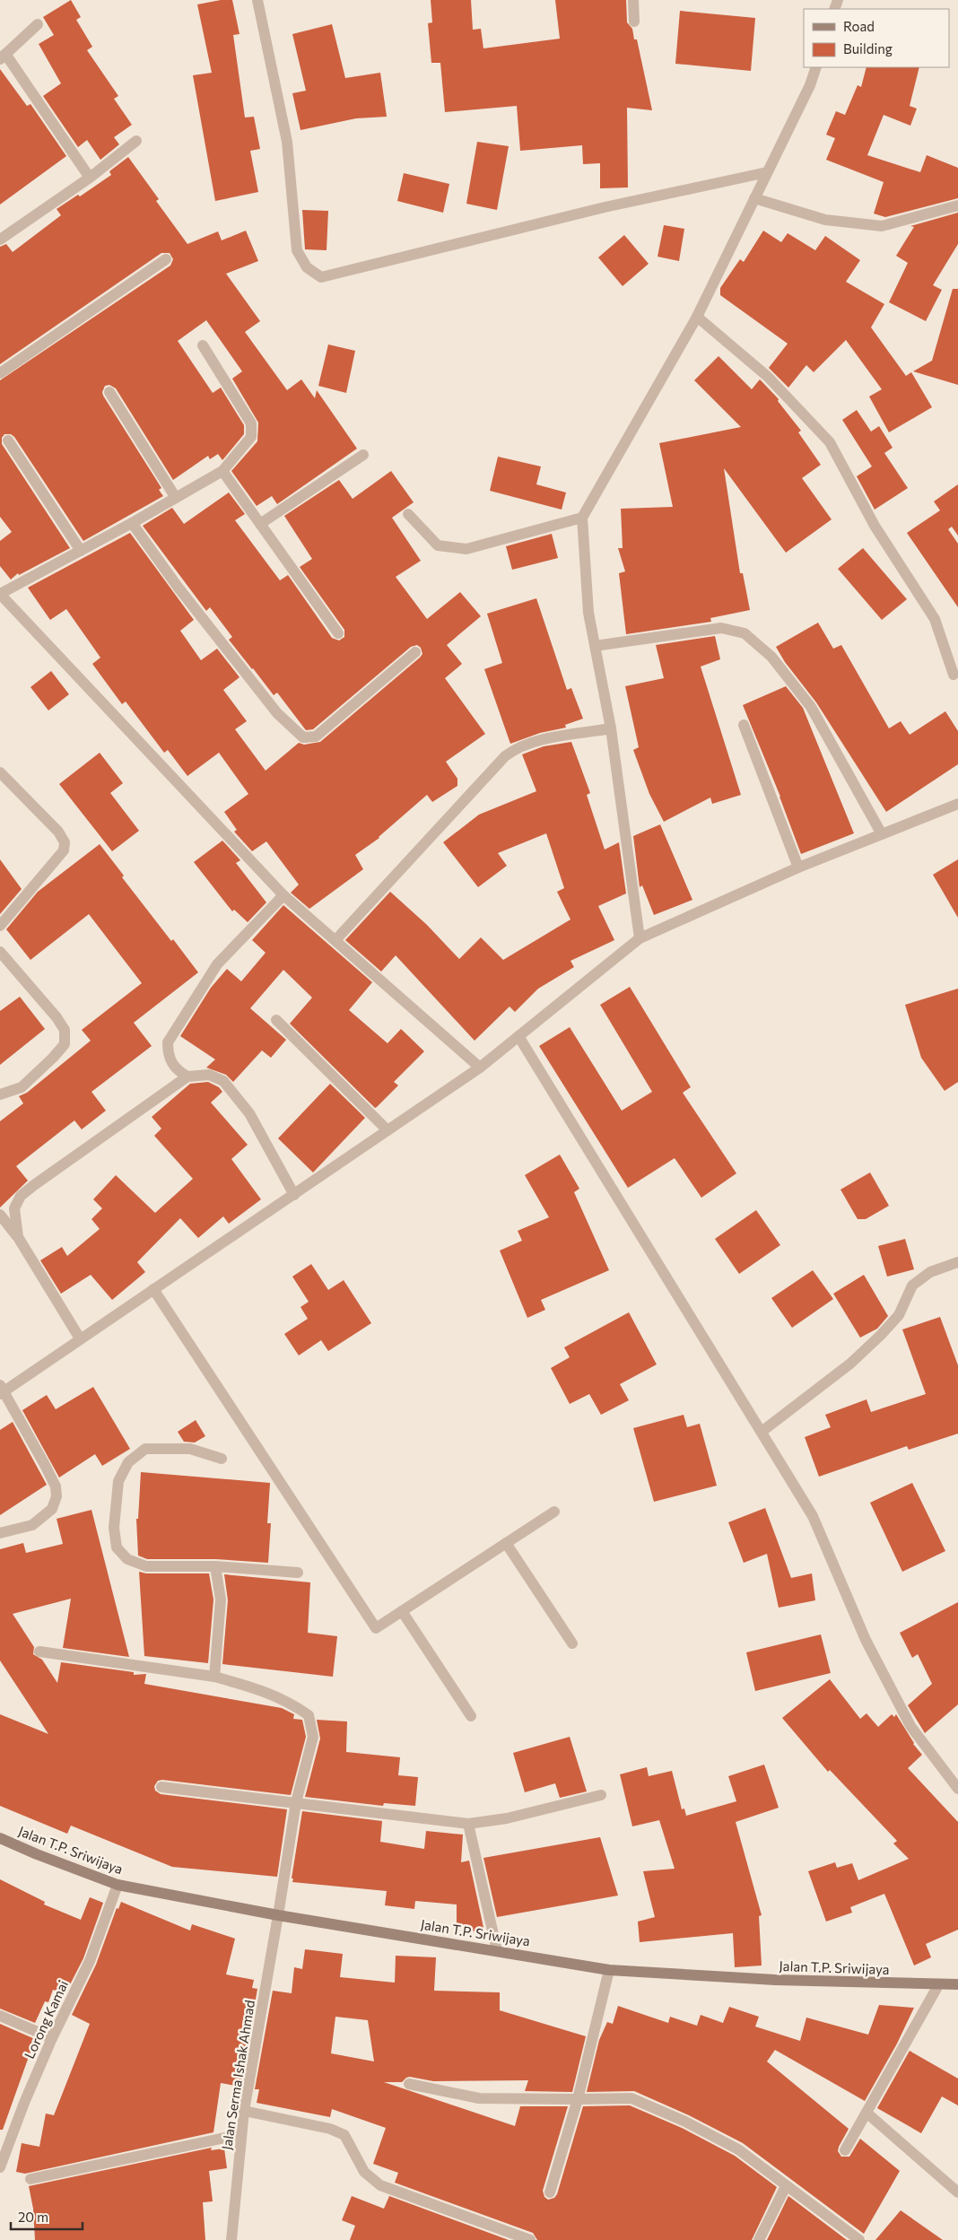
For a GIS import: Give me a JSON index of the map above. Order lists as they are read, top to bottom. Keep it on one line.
{"streets":{"main road":["Jalan T.P. Sriwijaya"],"street":["Lorong Kamai","Jalan Serma Ishak Ahmad"]},"crossings":[["Jalan T.P. Sriwijaya","Lorong Kamai"],["Jalan T.P. Sriwijaya","Jalan Serma Ishak Ahmad"]],"legend":["Road","Building"],"scale_bar":"20 m"}
